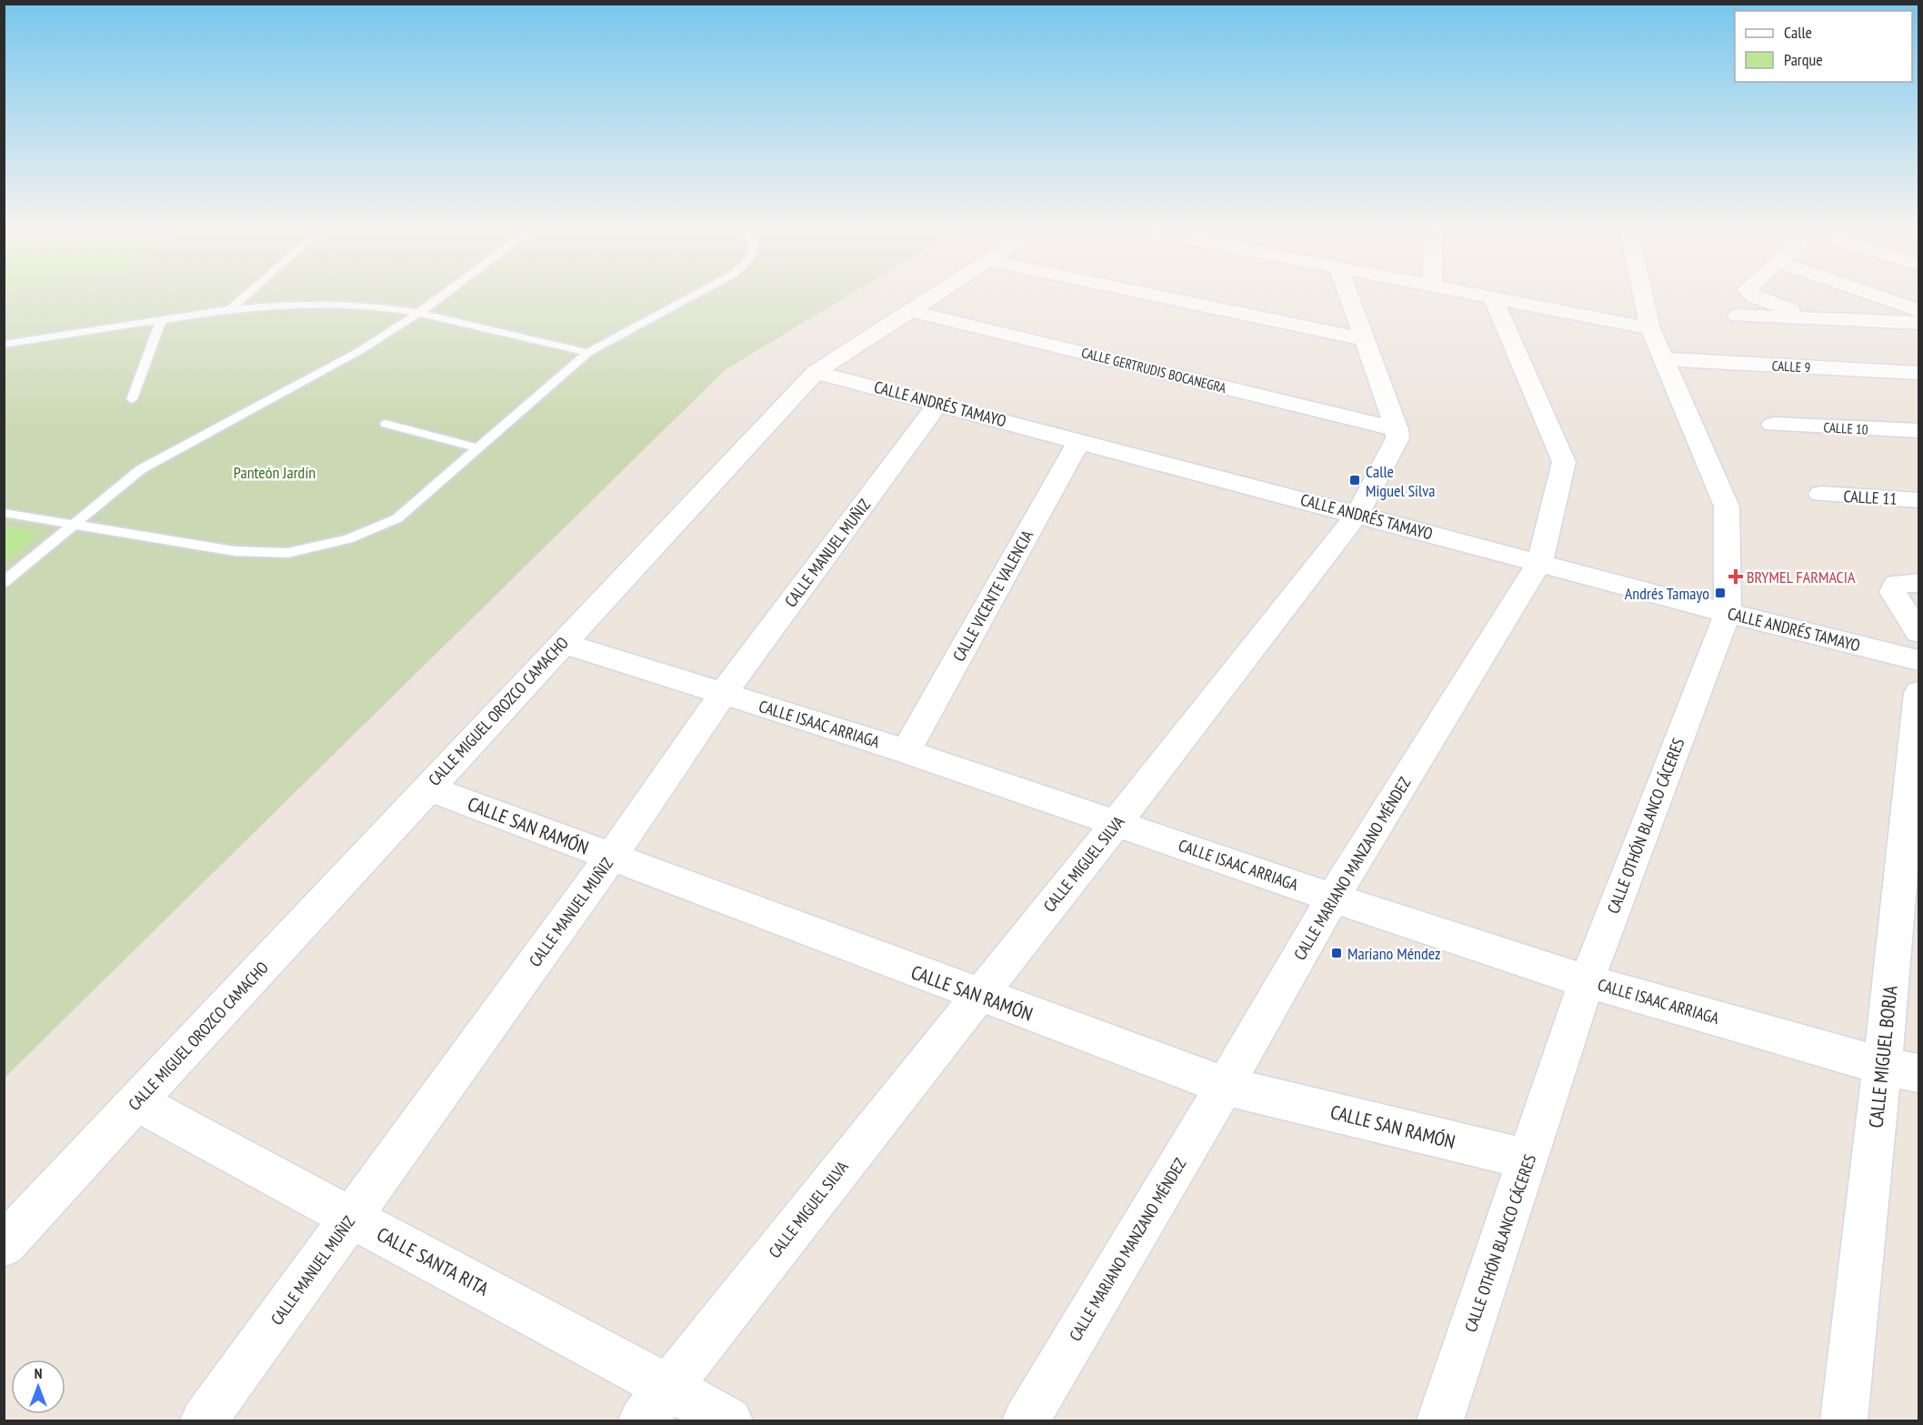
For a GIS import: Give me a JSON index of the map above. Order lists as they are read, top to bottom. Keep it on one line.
{"streets":{"street":["CALLE 9","CALLE GERTRUDIS BOCANEGRA","CALLE ANDRÉS TAMAYO","CALLE 10","CALLE 11","CALLE MANUEL MUÑIZ","CALLE VICENTE VALENCIA","CALLE MIGUEL OROZCO CAMACHO","CALLE ISAAC ARRIAGA","CALLE SAN RAMÓN","CALLE OTHÓN BLANCO CÁCERES","CALLE MIGUEL SILVA","CALLE MARIANO MANZANO MÉNDEZ","CALLE MIGUEL BORJA","CALLE SANTA RITA"]},"crossings":[["CALLE 9","CALLE OTHÓN BLANCO CÁCERES"],["CALLE GERTRUDIS BOCANEGRA","CALLE MIGUEL OROZCO CAMACHO"],["CALLE GERTRUDIS BOCANEGRA","CALLE MIGUEL SILVA"],["CALLE ANDRÉS TAMAYO","CALLE MANUEL MUÑIZ"],["CALLE ANDRÉS TAMAYO","CALLE VICENTE VALENCIA"],["CALLE ANDRÉS TAMAYO","CALLE MIGUEL OROZCO CAMACHO"],["CALLE ANDRÉS TAMAYO","CALLE OTHÓN BLANCO CÁCERES"],["CALLE ANDRÉS TAMAYO","CALLE MIGUEL SILVA"],["CALLE ANDRÉS TAMAYO","CALLE MARIANO MANZANO MÉNDEZ"],["CALLE MANUEL MUÑIZ","CALLE ISAAC ARRIAGA"],["CALLE MANUEL MUÑIZ","CALLE SAN RAMÓN"],["CALLE MANUEL MUÑIZ","CALLE SANTA RITA"],["CALLE VICENTE VALENCIA","CALLE ISAAC ARRIAGA"],["CALLE MIGUEL OROZCO CAMACHO","CALLE ISAAC ARRIAGA"],["CALLE MIGUEL OROZCO CAMACHO","CALLE SAN RAMÓN"],["CALLE MIGUEL OROZCO CAMACHO","CALLE SANTA RITA"],["CALLE ISAAC ARRIAGA","CALLE OTHÓN BLANCO CÁCERES"],["CALLE ISAAC ARRIAGA","CALLE MIGUEL SILVA"],["CALLE ISAAC ARRIAGA","CALLE MARIANO MANZANO MÉNDEZ"],["CALLE ISAAC ARRIAGA","CALLE MIGUEL BORJA"],["CALLE SAN RAMÓN","CALLE OTHÓN BLANCO CÁCERES"],["CALLE SAN RAMÓN","CALLE MIGUEL SILVA"],["CALLE SAN RAMÓN","CALLE MARIANO MANZANO MÉNDEZ"],["CALLE MIGUEL SILVA","CALLE SANTA RITA"]],"parks":["Panteón Jardín"],"places":{"transit":["Calle Miguel Silva","Andrés Tamayo","Mariano Méndez"],"health":["BRYMEL FARMACIA"]},"legend":["Calle","Parque"],"north":"top"}
